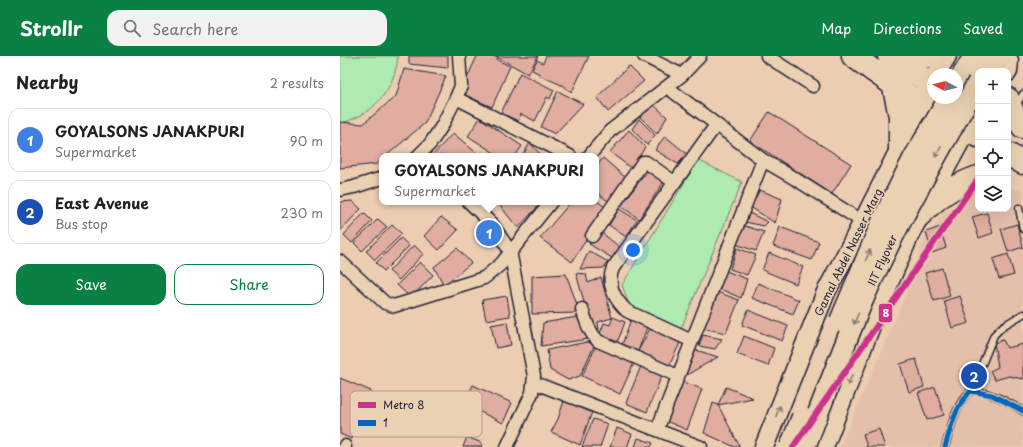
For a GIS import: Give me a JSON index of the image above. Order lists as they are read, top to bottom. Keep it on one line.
{"streets":{"main road":["IIT Flyover"],"street":["Gamal Abdel Nasser Marg"]},"lines":["metro line 8","transit line 1"],"legend":["Metro 8","1"],"north":"left","page":{"header":"Strollr","search":"Search here","nav":["Map","Directions","Saved"],"heading":["Nearby","2 results"],"map_buttons":["+","−"],"list":[{"mark":"1","name":"GOYALSONS JANAKPURI","note":"Supermarket","value":"90 m"},{"mark":"2","name":"East Avenue","note":"Bus stop","value":"230 m"}],"popup":["GOYALSONS JANAKPURI","Supermarket"],"pins":["1","2"],"buttons":["Save","Share"]}}
